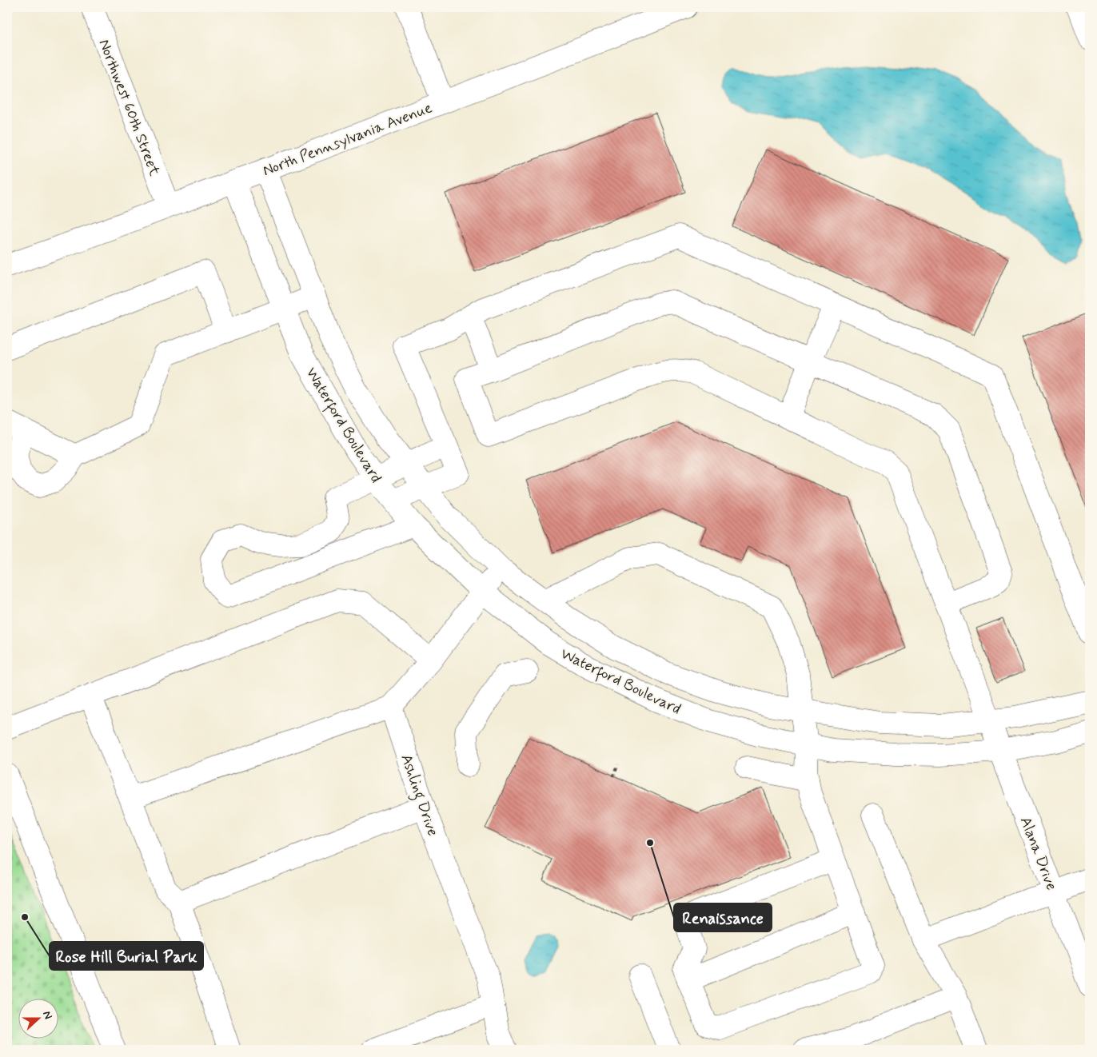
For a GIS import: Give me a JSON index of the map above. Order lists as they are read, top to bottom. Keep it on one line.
{"streets":{"street":["Northwest 60th Street","North Pennsylvania Avenue","Waterford Boulevard","Ashling Drive","Alana Drive"]},"crossings":[["Northwest 60th Street","North Pennsylvania Avenue"],["North Pennsylvania Avenue","Waterford Boulevard"],["Waterford Boulevard","Alana Drive"]],"places":["Renaissance","Rose Hill Burial Park"],"north":"right"}
